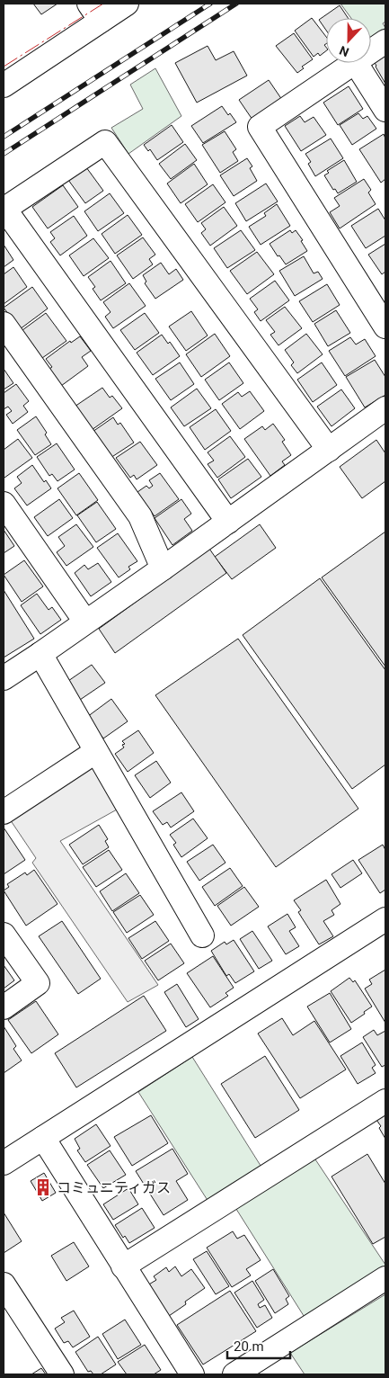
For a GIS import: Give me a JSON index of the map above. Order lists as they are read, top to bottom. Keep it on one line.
{"places":{"building":["コミュニティガス"]},"scale_bar":"20 m","north":"bottom"}
